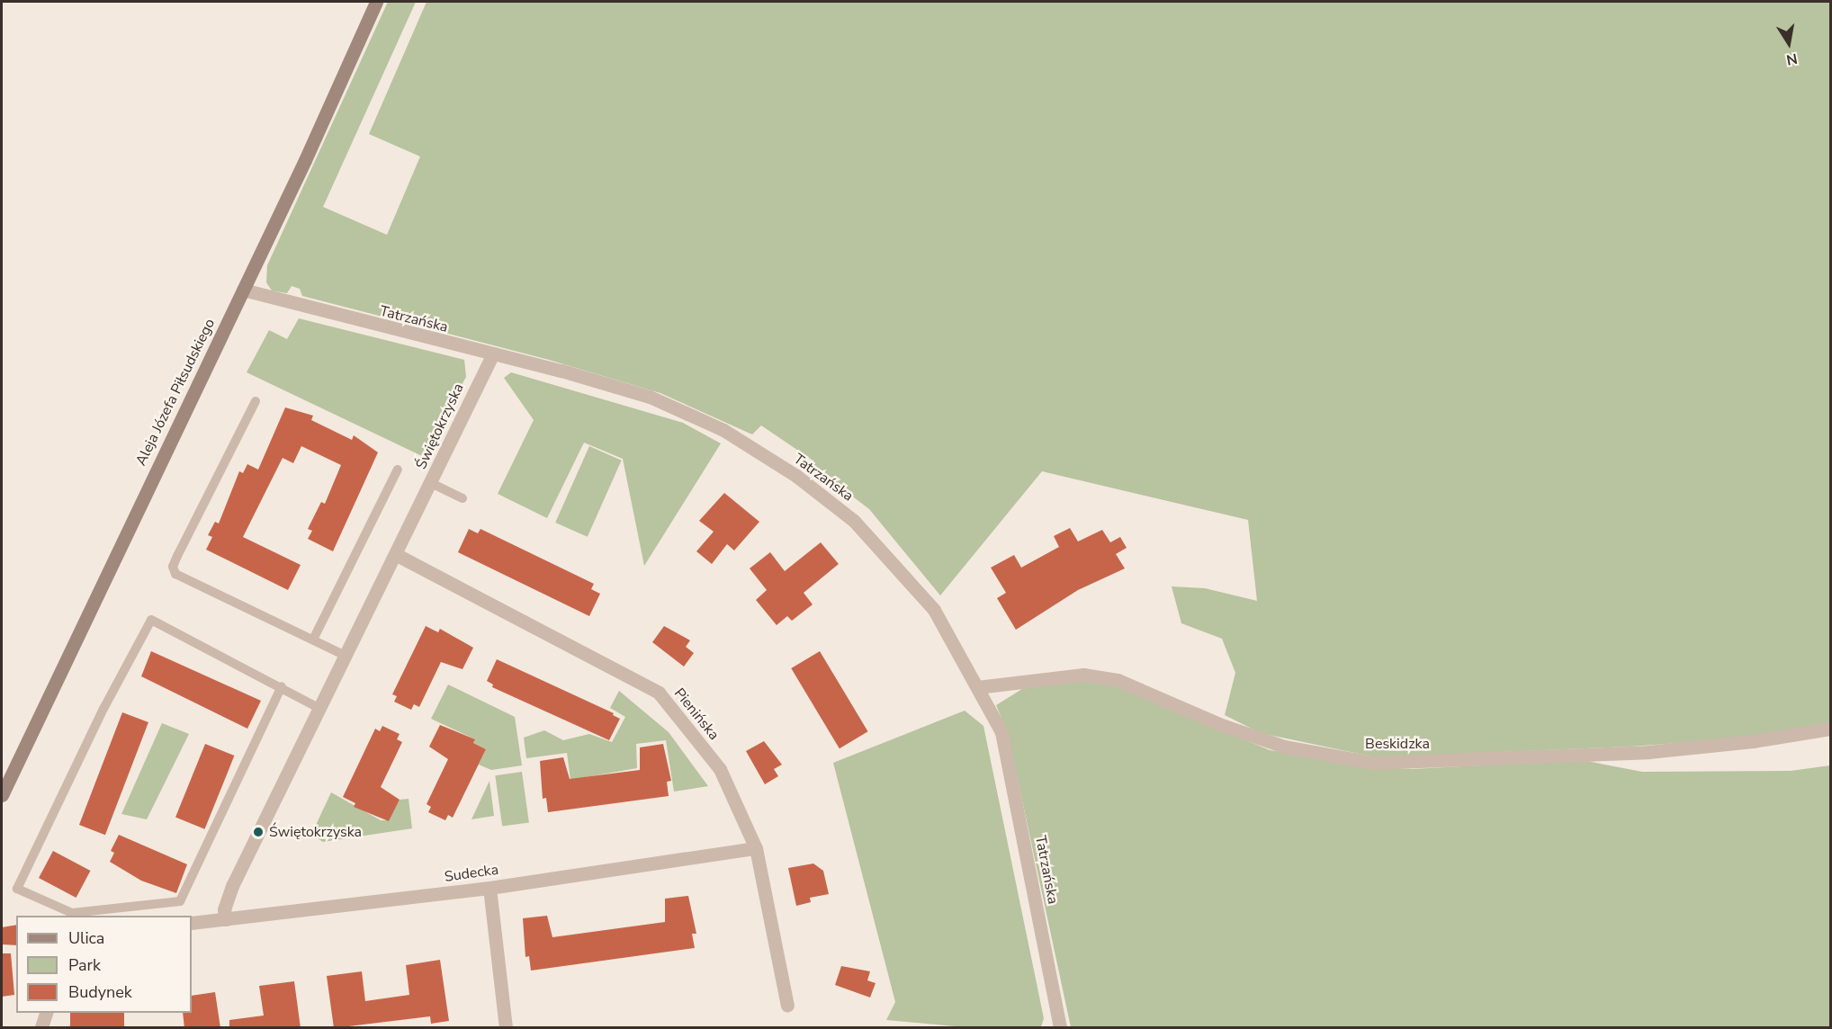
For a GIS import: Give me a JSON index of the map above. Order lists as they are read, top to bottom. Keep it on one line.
{"streets":{"main road":["Aleja Józefa Piłsudskiego"],"street":["Tatrzańska","Świętokrzyska","Pienińska","Beskidzka","Sudecka"]},"crossings":[["Tatrzańska","Aleja Józefa Piłsudskiego"],["Tatrzańska","Świętokrzyska"],["Tatrzańska","Beskidzka"],["Świętokrzyska","Pienińska"],["Świętokrzyska","Sudecka"],["Pienińska","Sudecka"]],"places":["Świętokrzyska"],"legend":["Ulica","Park","Budynek"],"north":"bottom"}
